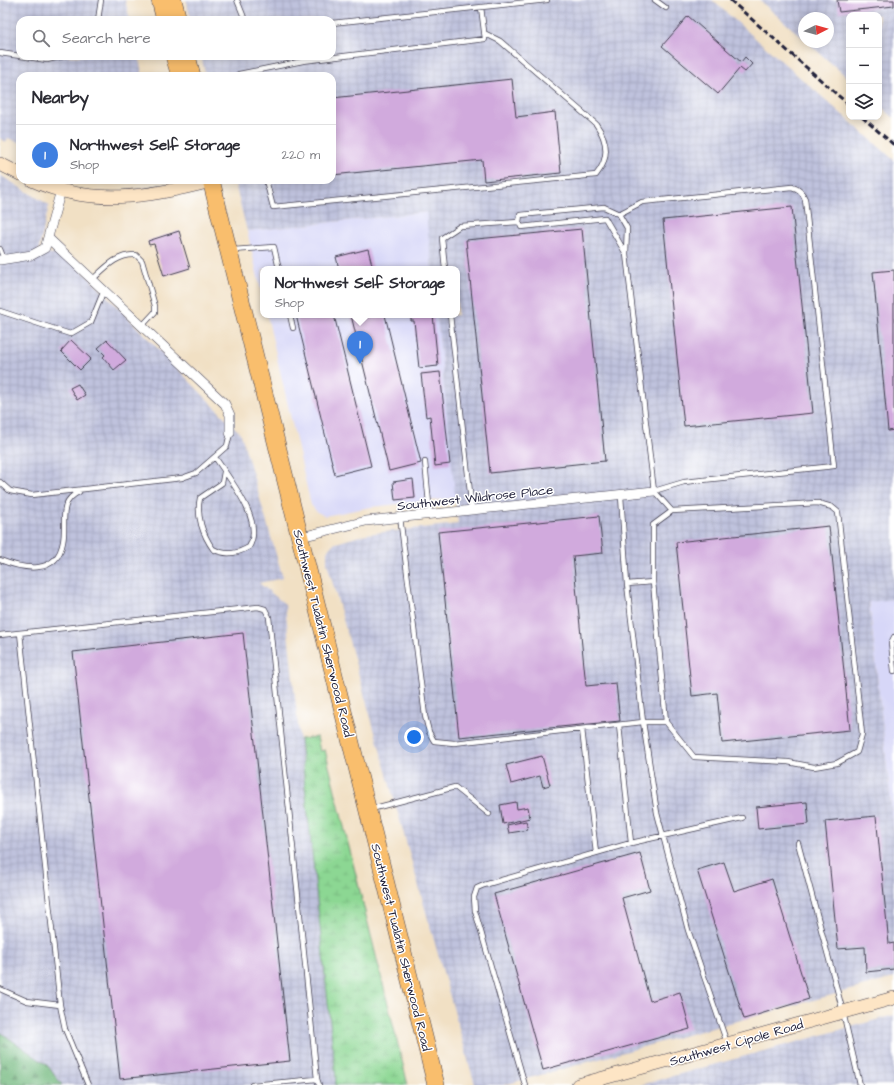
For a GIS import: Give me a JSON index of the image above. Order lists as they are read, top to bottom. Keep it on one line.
{"streets":{"highway":["Southwest Tualatin Sherwood Road"],"street":["Southwest Wildrose Place","Southwest Cipole Road"]},"crossings":[["Southwest Wildrose Place","Southwest Tualatin Sherwood Road"]],"north":"right","page":{"map_buttons":["+","−"],"search":"Search here","heading":"Nearby","list":[{"mark":"1","name":"Northwest Self Storage","note":"Shop","value":"220 m"}],"popup":["Northwest Self Storage","Shop"],"pins":"1"}}
